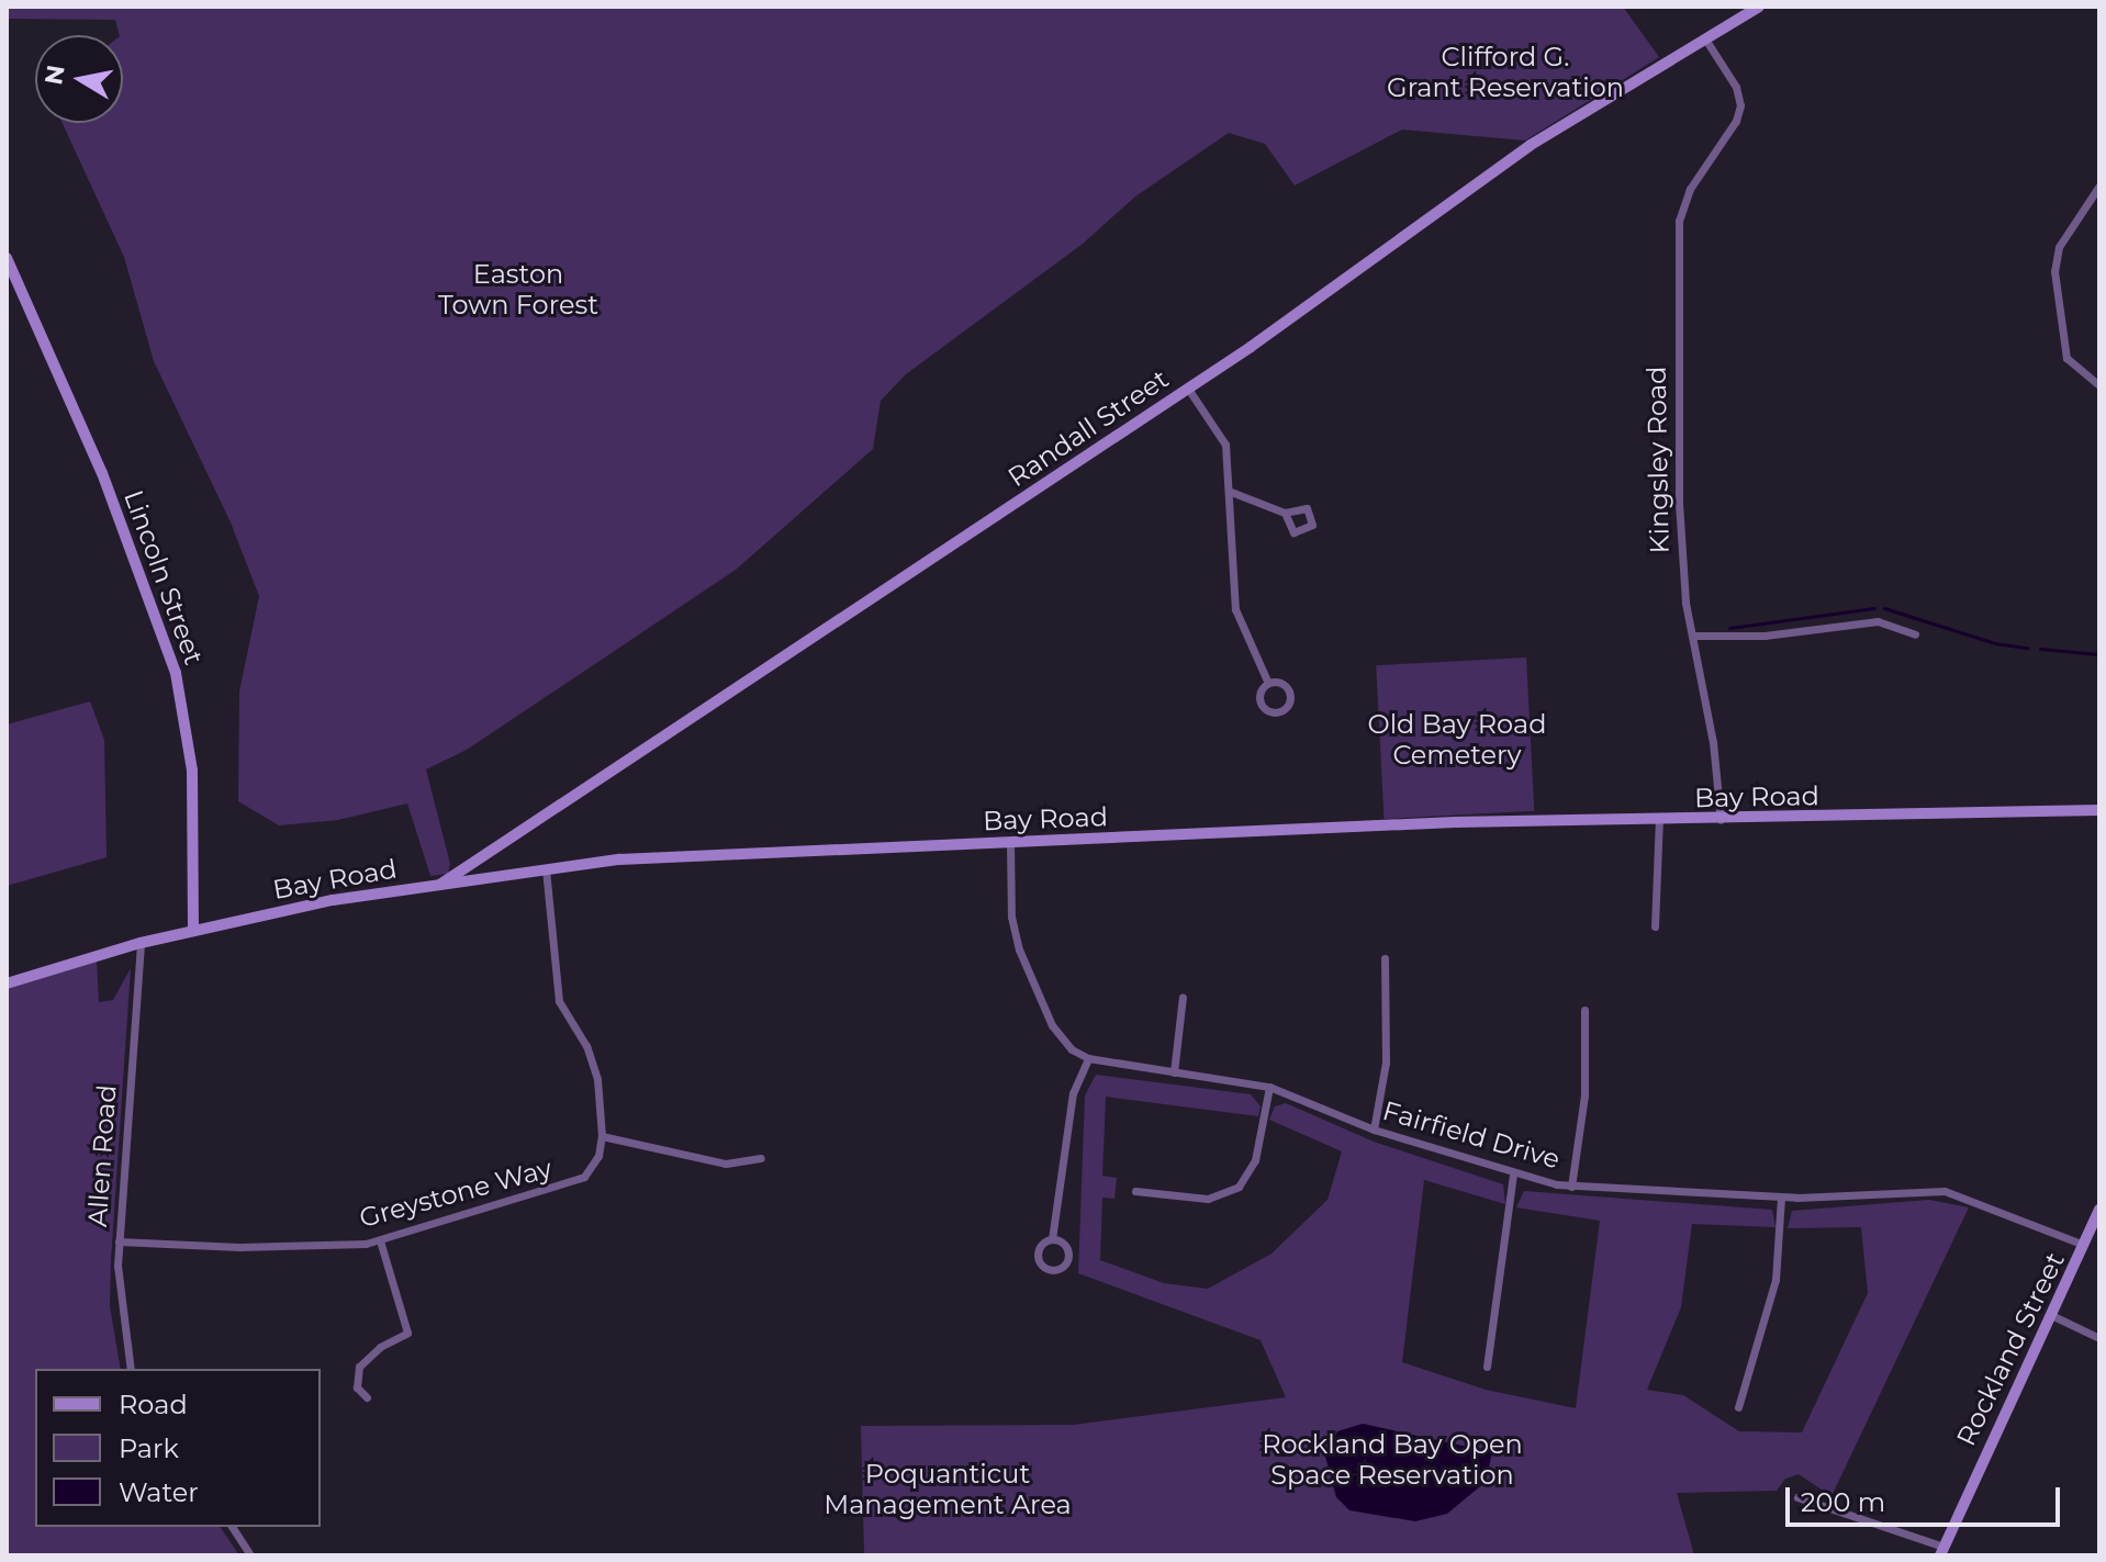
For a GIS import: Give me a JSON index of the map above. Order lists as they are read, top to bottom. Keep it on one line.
{"streets":{"street":["Randall Street","Kingsley Road","Lincoln Street","Bay Road","Fairfield Drive","Allen Road","Greystone Way","Rockland Street"]},"crossings":[["Randall Street","Kingsley Road"],["Randall Street","Bay Road"],["Kingsley Road","Bay Road"],["Lincoln Street","Bay Road"],["Bay Road","Allen Road"],["Fairfield Drive","Rockland Street"],["Allen Road","Greystone Way"]],"parks":["Clifford G. Grant Reservation","Easton Town Forest","Old Bay Road Cemetery","Rockland Bay Open Space Reservation","Poquanticut Management Area"],"legend":["Road","Park","Water"],"scale_bar":"200 m","north":"left"}
